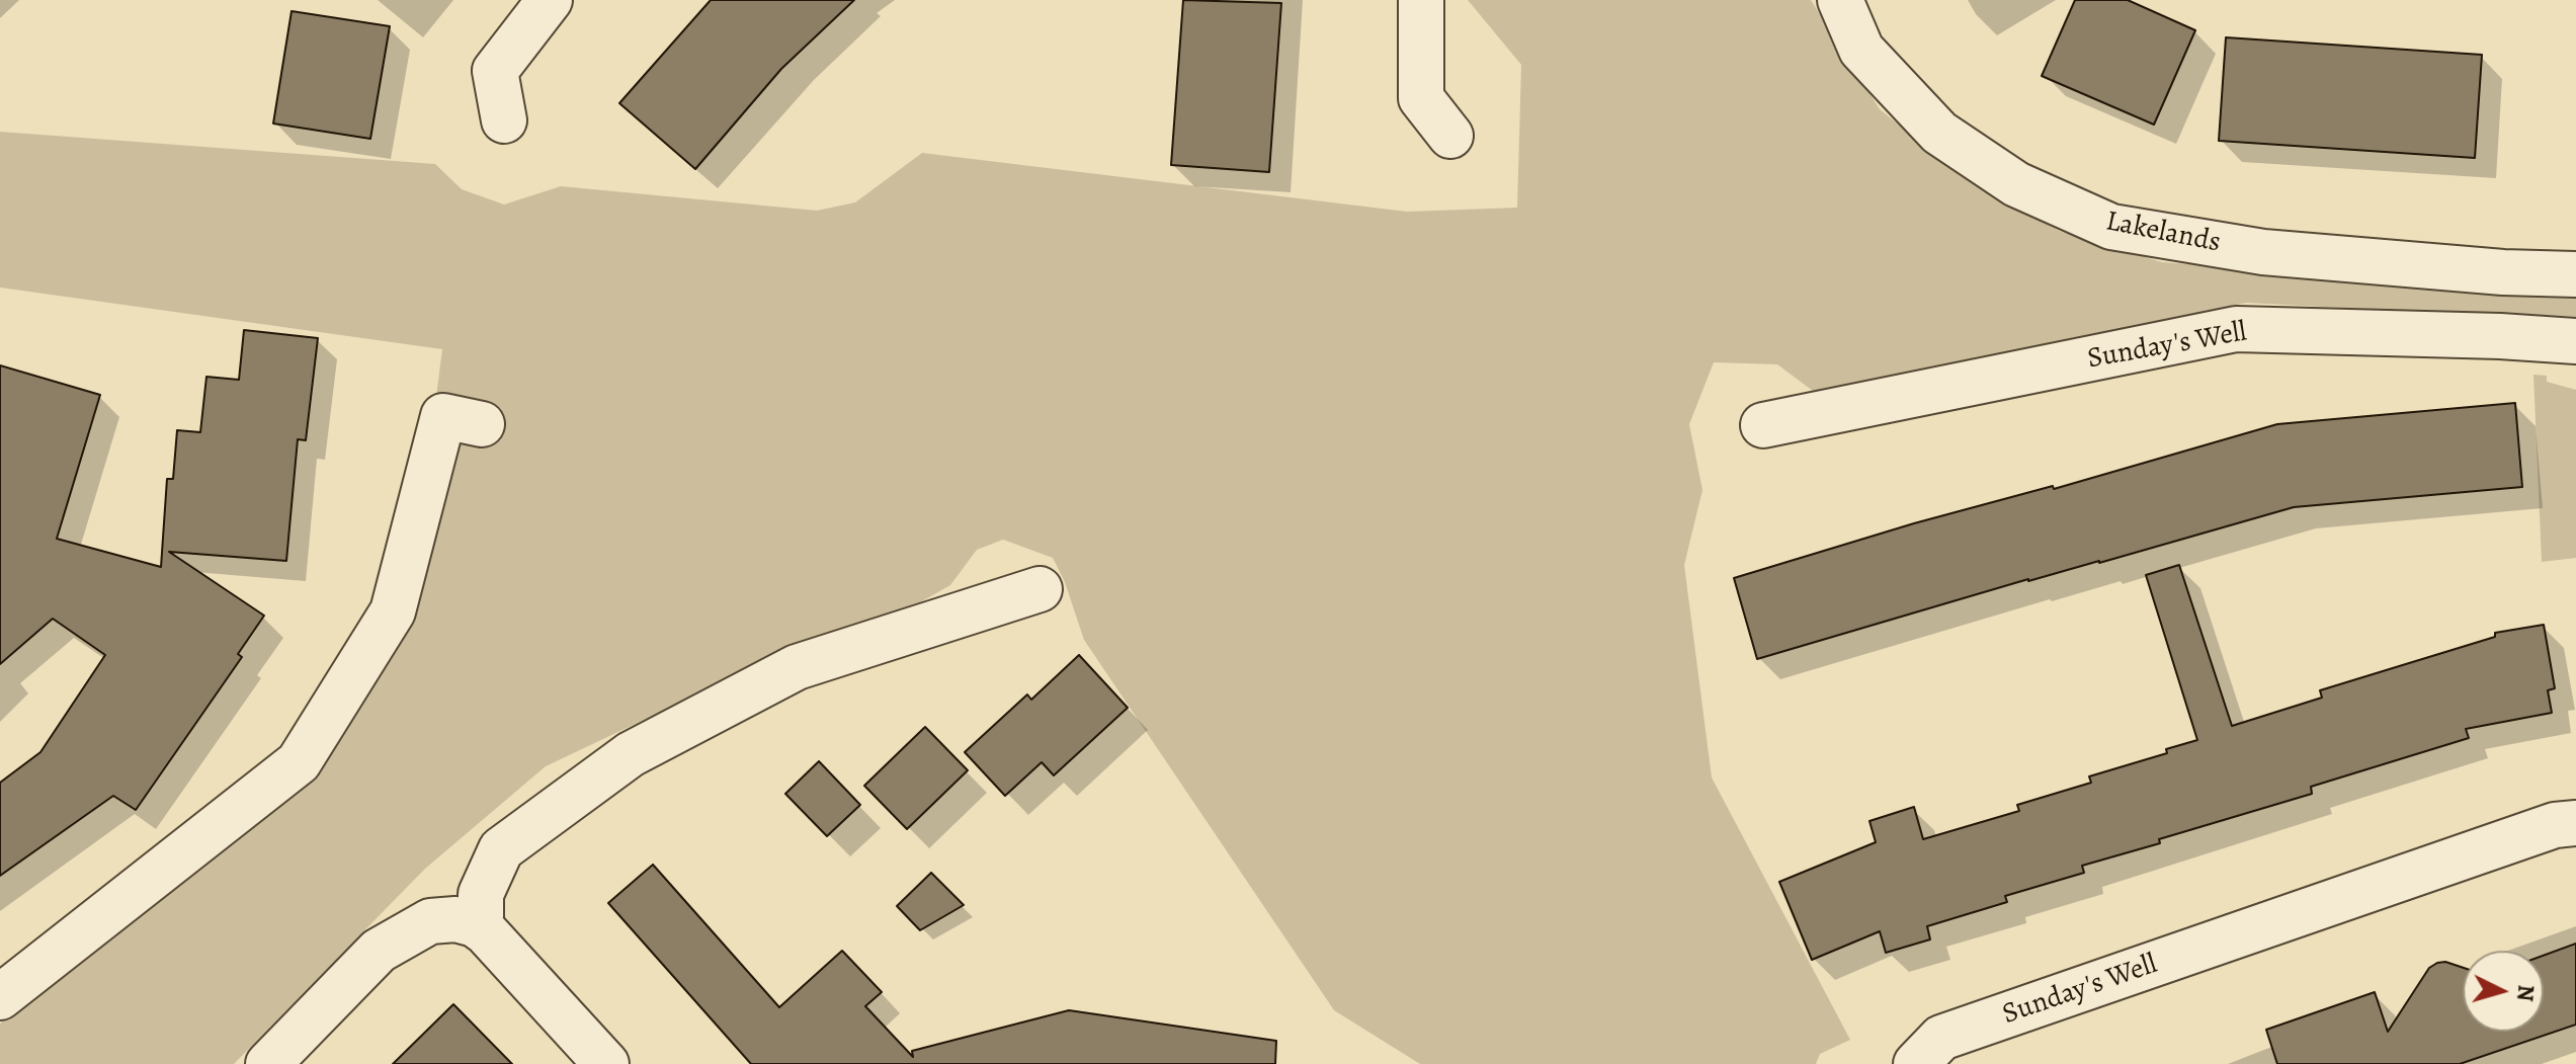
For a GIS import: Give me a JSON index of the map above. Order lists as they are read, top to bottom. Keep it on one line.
{"streets":{"street":["Lakelands","Sunday's Well"]},"north":"right"}
